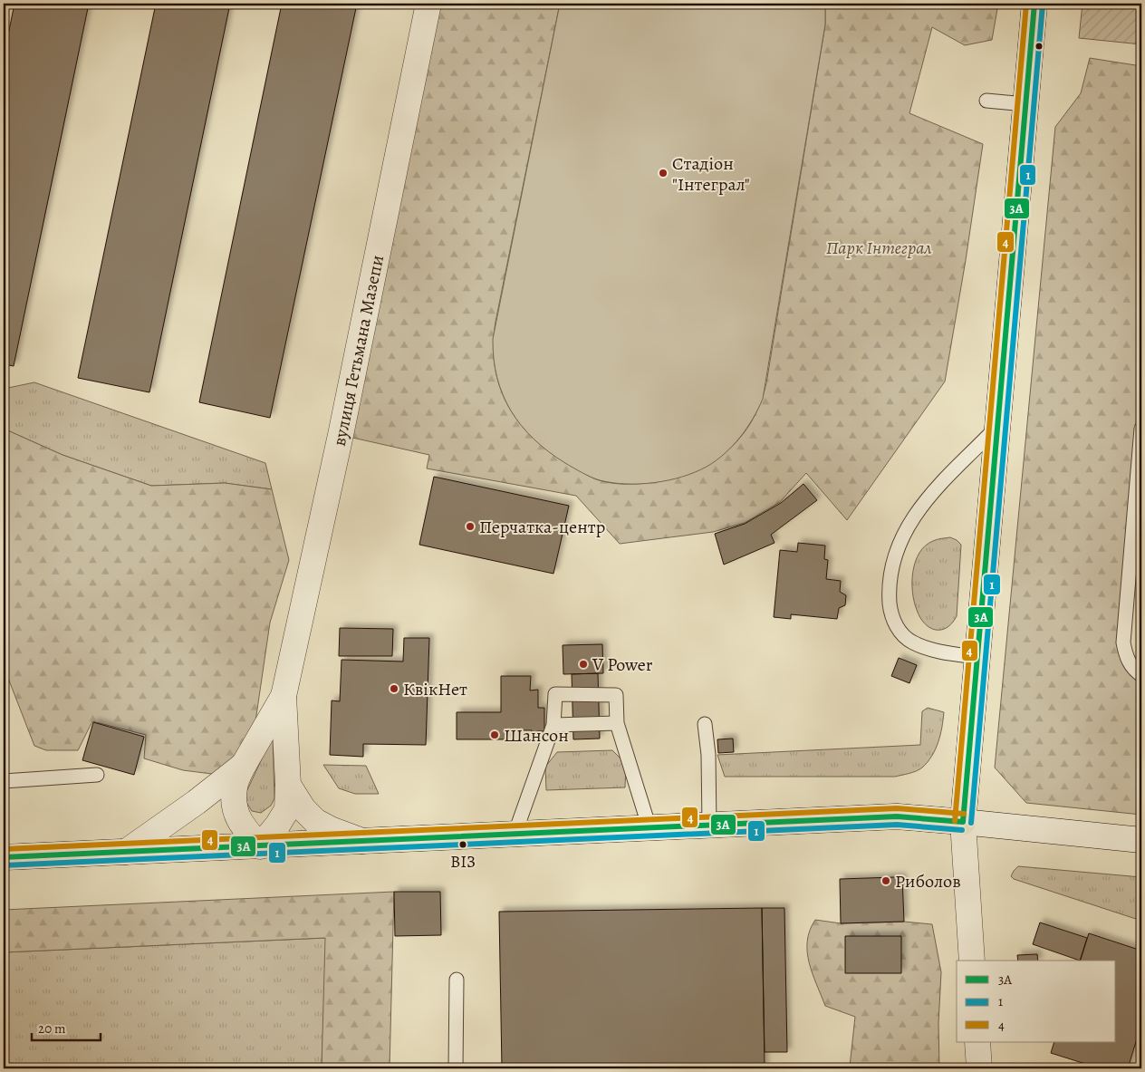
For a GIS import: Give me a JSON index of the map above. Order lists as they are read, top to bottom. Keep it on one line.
{"streets":{"street":["вулиця Гетьмана Мазепи"]},"parks":["Парк Інтеграл"],"places":["Стадіон \"Інтеграл\"","Перчатка-центр","V Power","КвікНет","Шансон","ВІЗ","Риболов"],"lines":["transit line 3А","transit line 4","transit line 1"],"legend":["3А","1","4"],"scale_bar":"20 m"}
